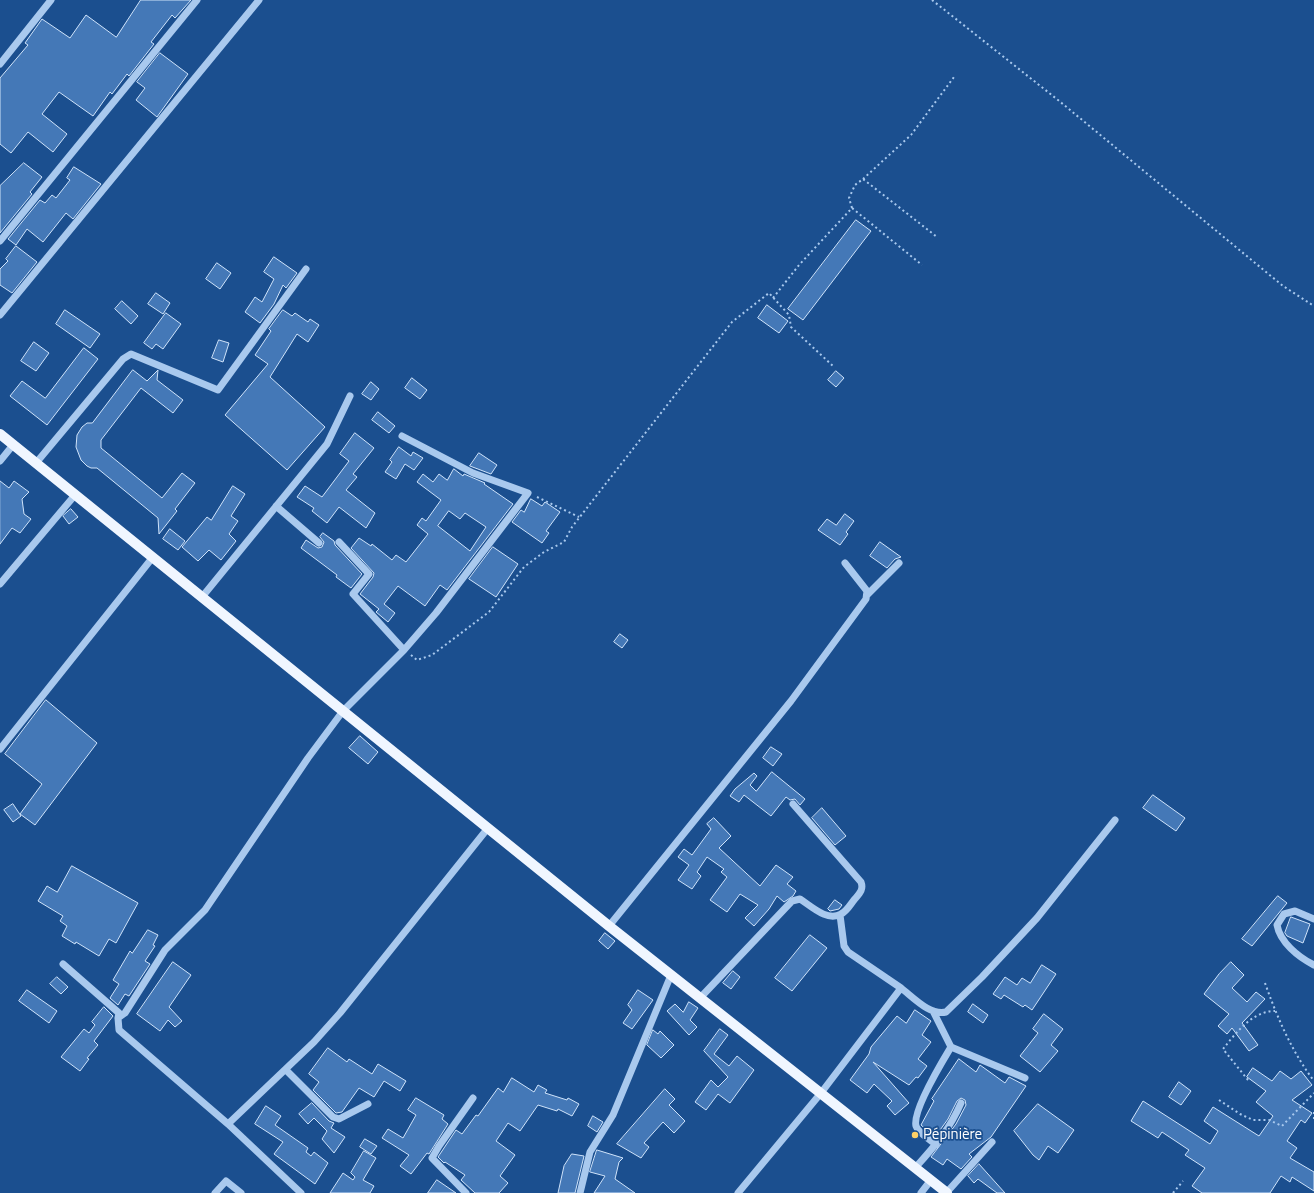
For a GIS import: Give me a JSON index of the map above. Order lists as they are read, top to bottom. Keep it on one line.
{"places":["Pépinière"]}
